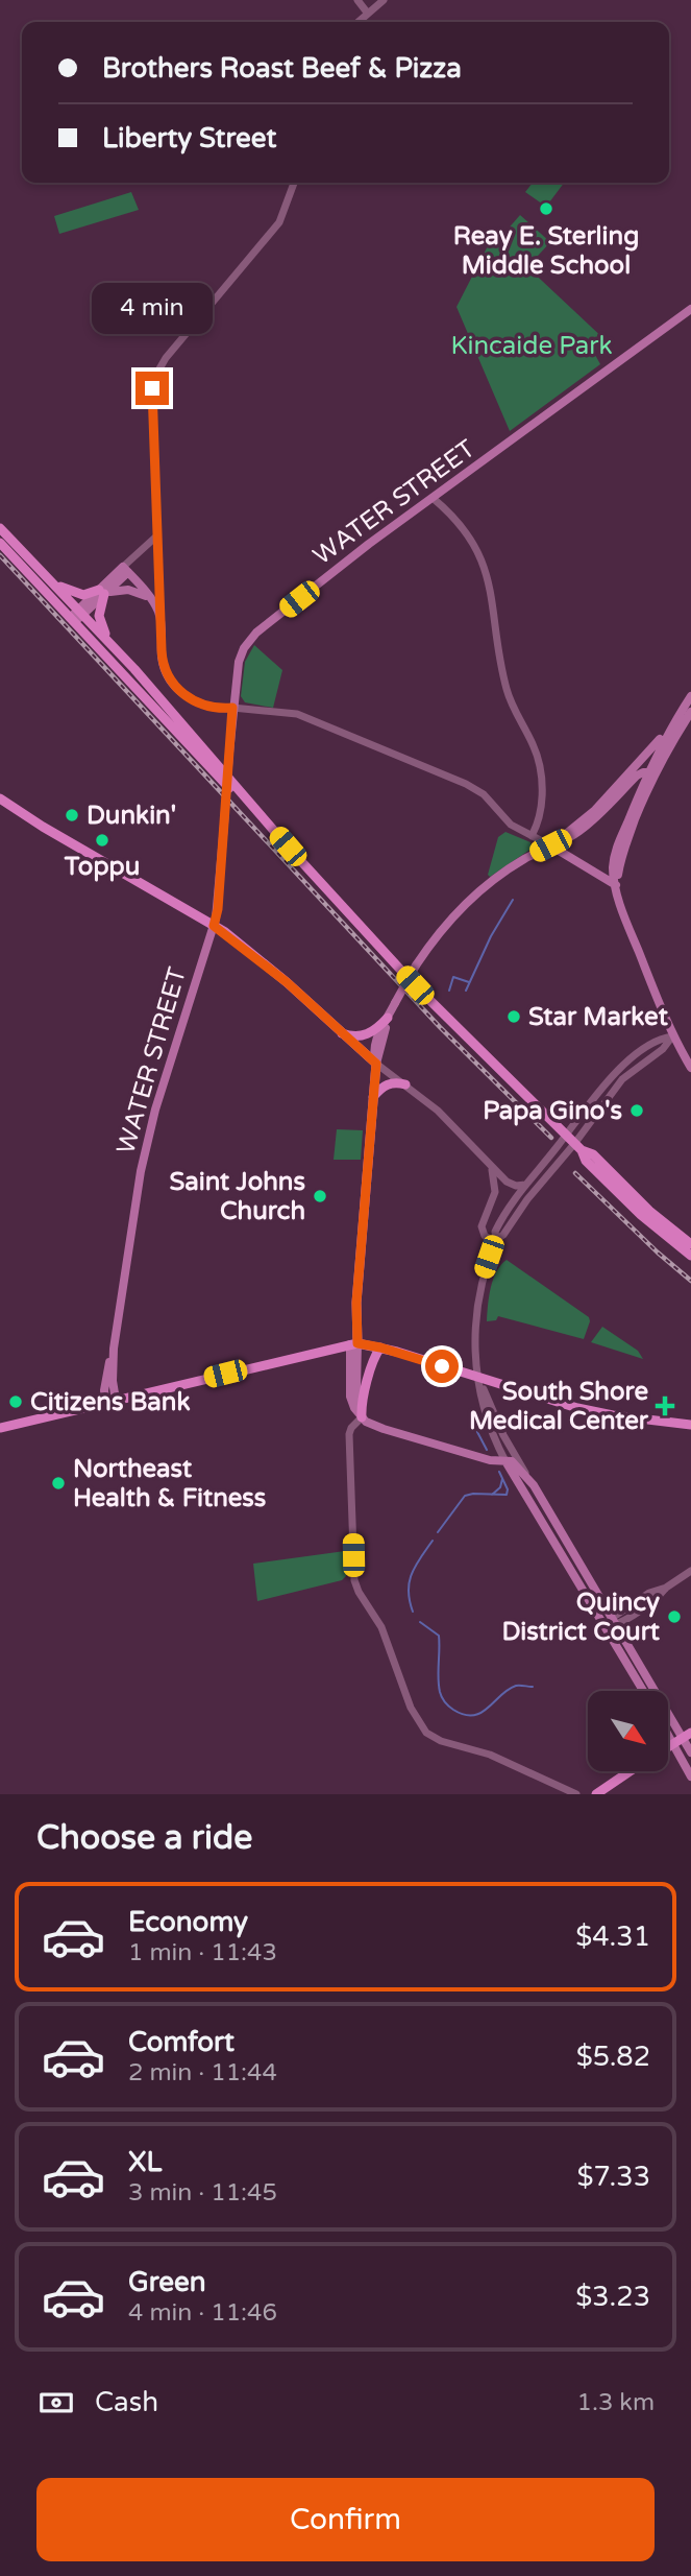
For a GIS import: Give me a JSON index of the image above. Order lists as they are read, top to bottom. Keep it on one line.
{"streets":{"main road":["WATER STREET"]},"parks":["Kincaide Park"],"places":{"other":["Reay E. Sterling Middle School","Dunkin'","Toppu","Star Market","Papa Gino's","Saint Johns Church","Citizens Bank","Northeast Health & Fitness","Quincy District Court"],"health":["South Shore Medical Center"]},"north":"bottom right","page":{"banner":["Brothers Roast Beef & Pizza","Liberty Street"],"bubble":"4 min","heading":"Choose a ride","list":[{"name":"Economy","note":"1 min · 11:43","value":"$4.31"},{"name":"Comfort","note":"2 min · 11:44","value":"$5.82"},{"name":"XL","note":"3 min · 11:45","value":"$7.33"},{"name":"Green","note":"4 min · 11:46","value":"$3.23"}],"pay":["Cash","1.3 km"],"buttons":"Confirm"}}
